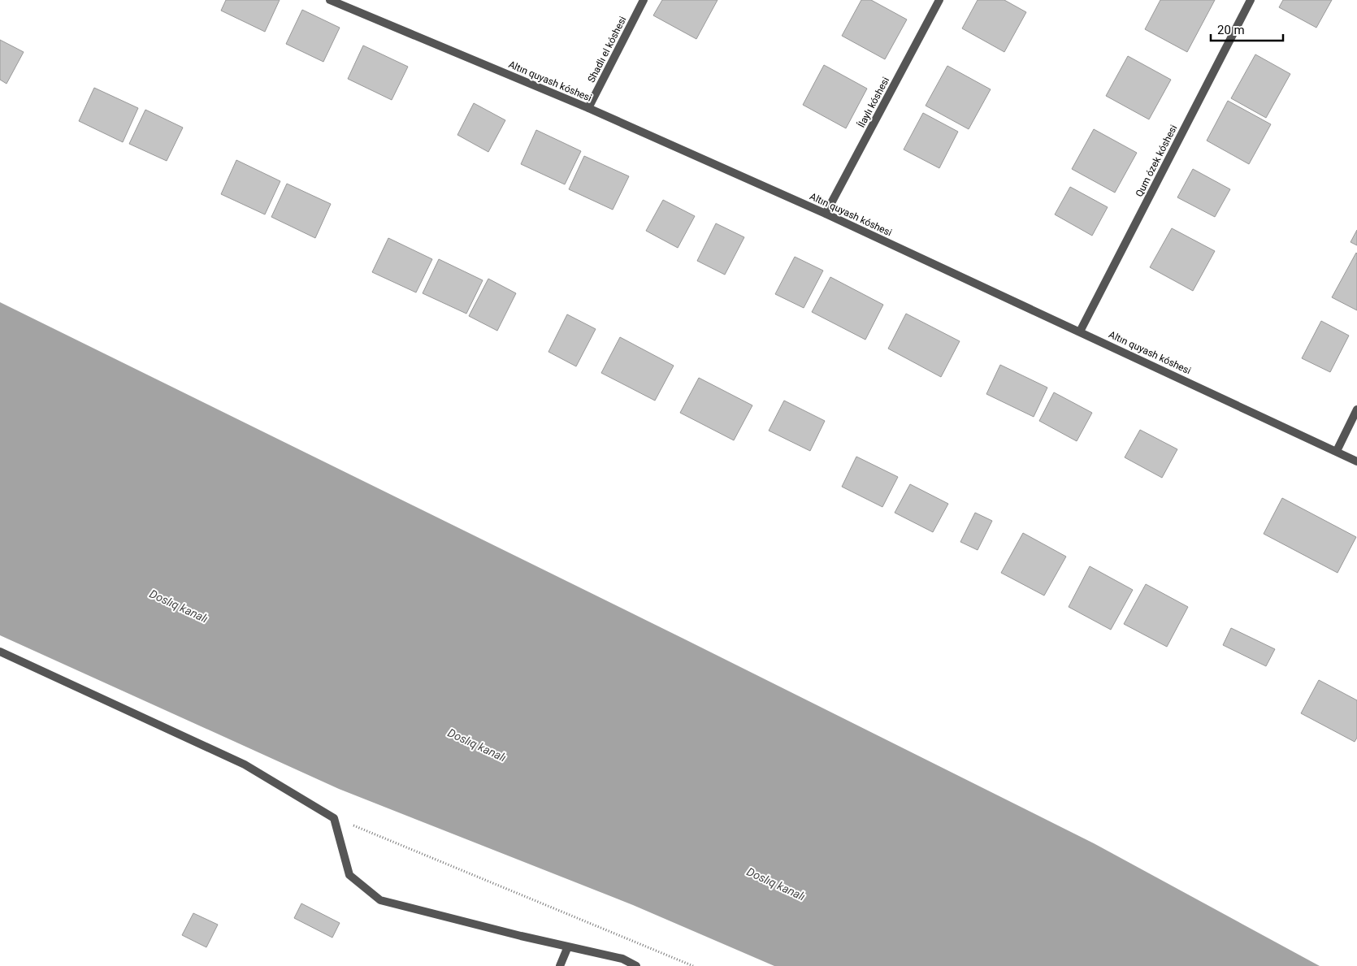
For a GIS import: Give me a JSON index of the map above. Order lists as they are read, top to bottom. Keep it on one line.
{"streets":{"street":["Shadlı el kóshesi","Altın quyash kóshesi","Ílaylı kóshesi","Qum ózek kóshesi"]},"crossings":[["Shadlı el kóshesi","Altın quyash kóshesi"],["Altın quyash kóshesi","Ílaylı kóshesi"],["Altın quyash kóshesi","Qum ózek kóshesi"]],"water":["Doslıq kanalı"],"scale_bar":"20 m"}
